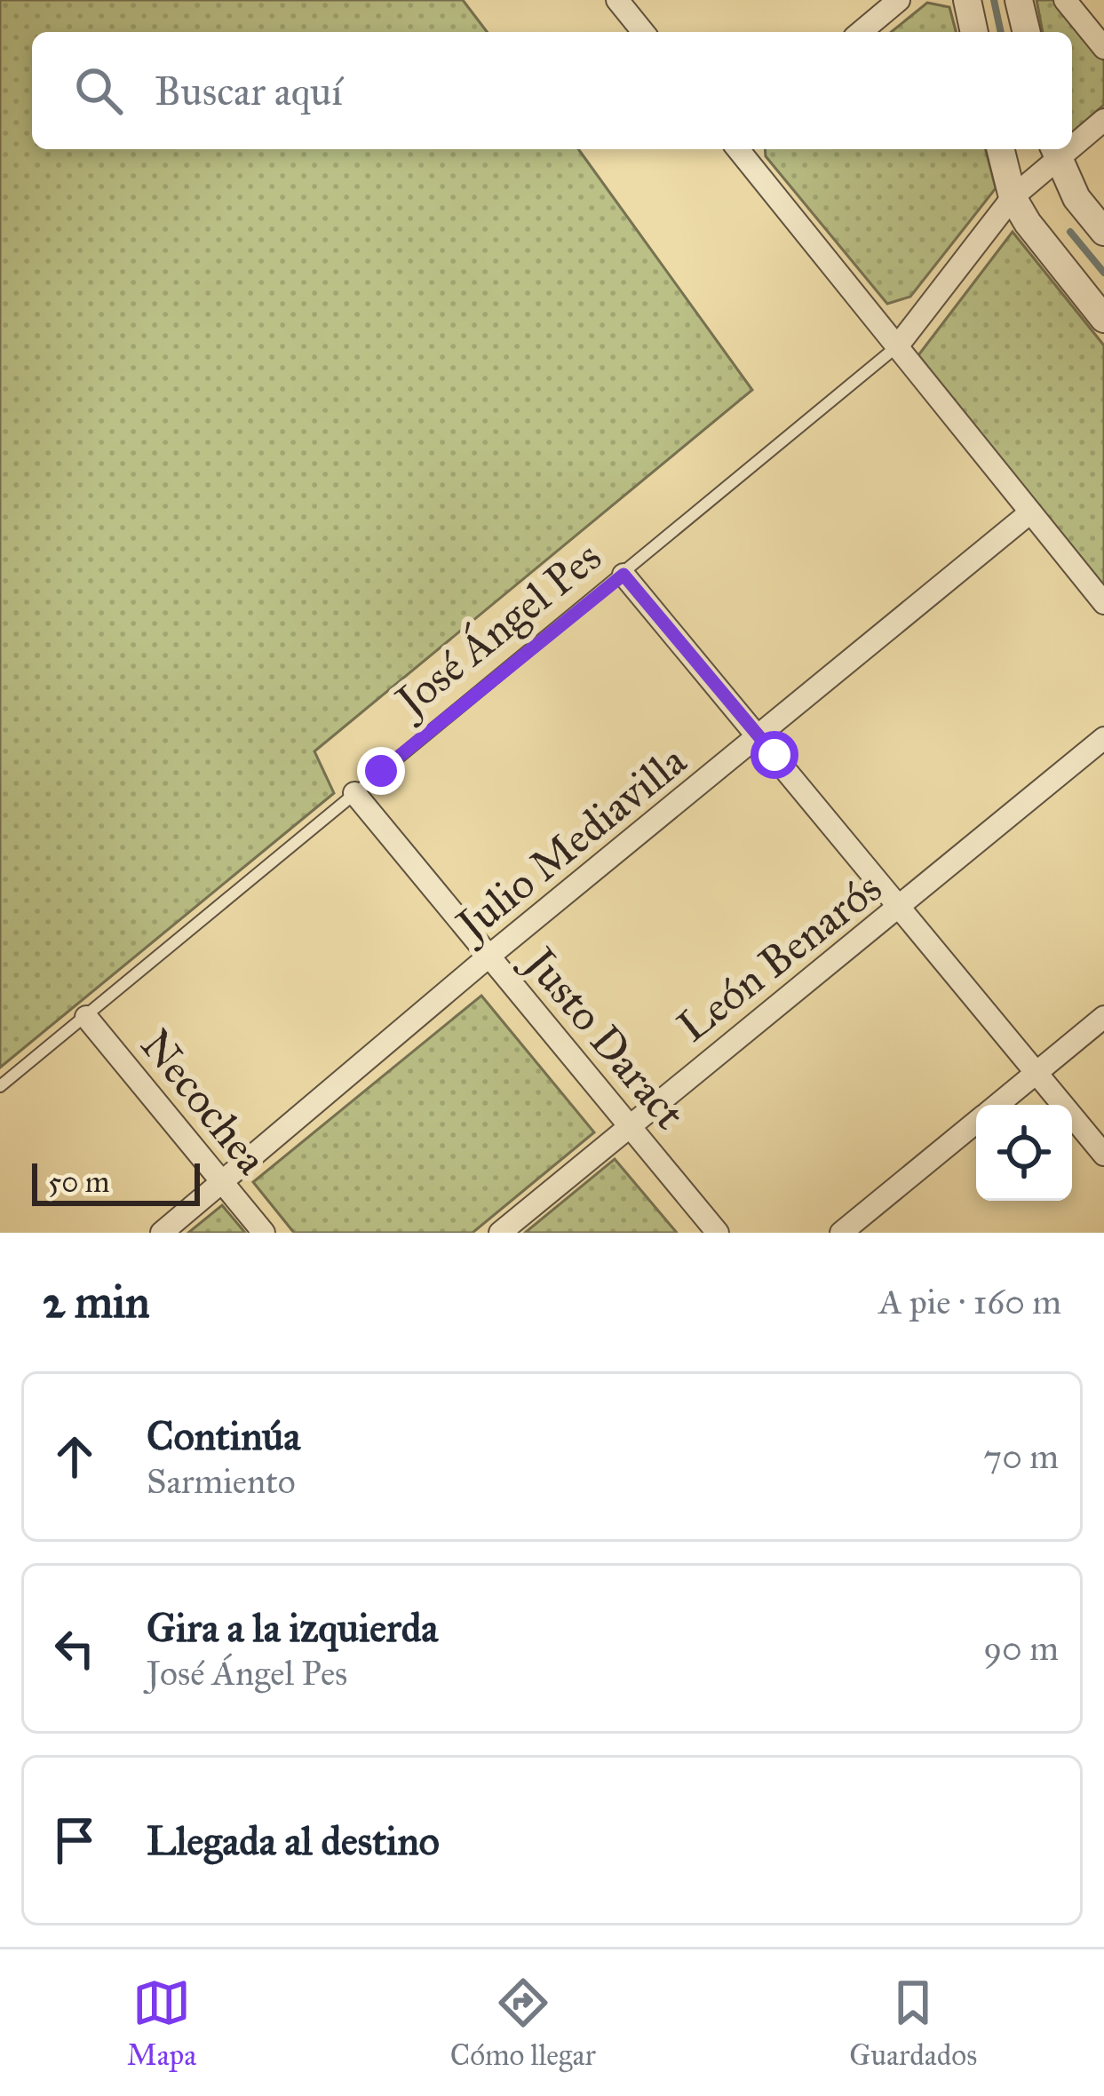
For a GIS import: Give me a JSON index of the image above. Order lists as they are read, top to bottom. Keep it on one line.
{"streets":{"street":["José Ángel Pes","Julio Mediavilla","León Benarós","Justo Daract","Necochea"]},"crossings":[["José Ángel Pes","Justo Daract"],["José Ángel Pes","Necochea"],["Julio Mediavilla","Justo Daract"],["Julio Mediavilla","Necochea"],["León Benarós","Justo Daract"]],"scale_bar":"50 m","page":{"search":"Buscar aquí","scale":"50 m","heading":["2 min","A pie · 160 m"],"list":[["Continúa","Sarmiento","70 m"],["Gira a la izquierda","José Ángel Pes","90 m"],"Llegada al destino"],"nav":["Mapa","Cómo llegar","Guardados"]}}
